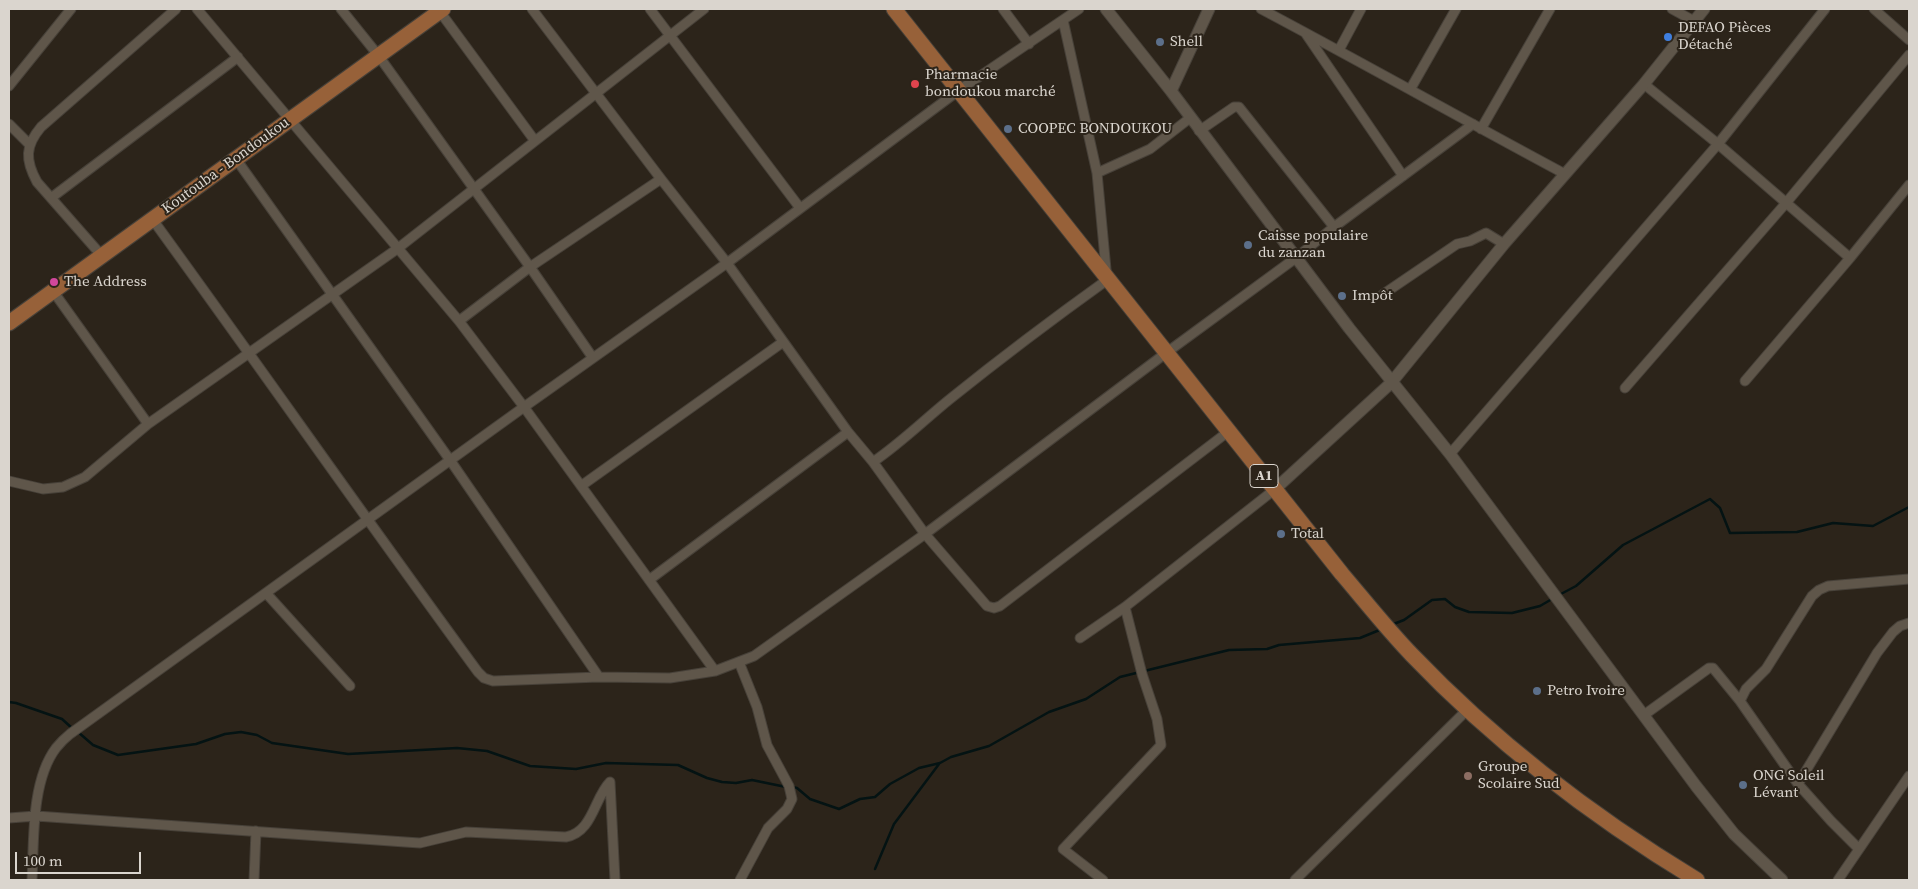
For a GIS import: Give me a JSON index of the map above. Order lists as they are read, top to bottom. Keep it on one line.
{"streets":{"main road":["Koutouba - Bondoukou","A1"]},"places":["DEFAO Pièces Détaché","Shell","Pharmacie bondoukou marché","COOPEC BONDOUKOU","Caisse populaire du zanzan","The Address","Impôt","Total","Petro Ivoire","Groupe Scolaire Sud","ONG Soleil Lévant"],"scale_bar":"100 m"}
